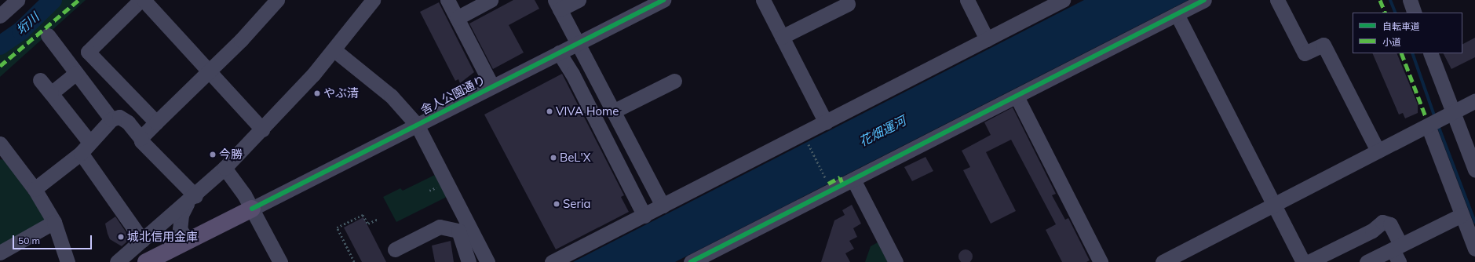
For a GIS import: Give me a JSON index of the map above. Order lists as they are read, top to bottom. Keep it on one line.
{"streets":{"main road":["舎人公園通り"]},"water":["垳川","花畑運河"],"places":["やぶ清","VIVA Home","今勝","BeL'X","Seria","城北信用金庫"],"legend":["自転車道","小道"],"scale_bar":"50 m"}
